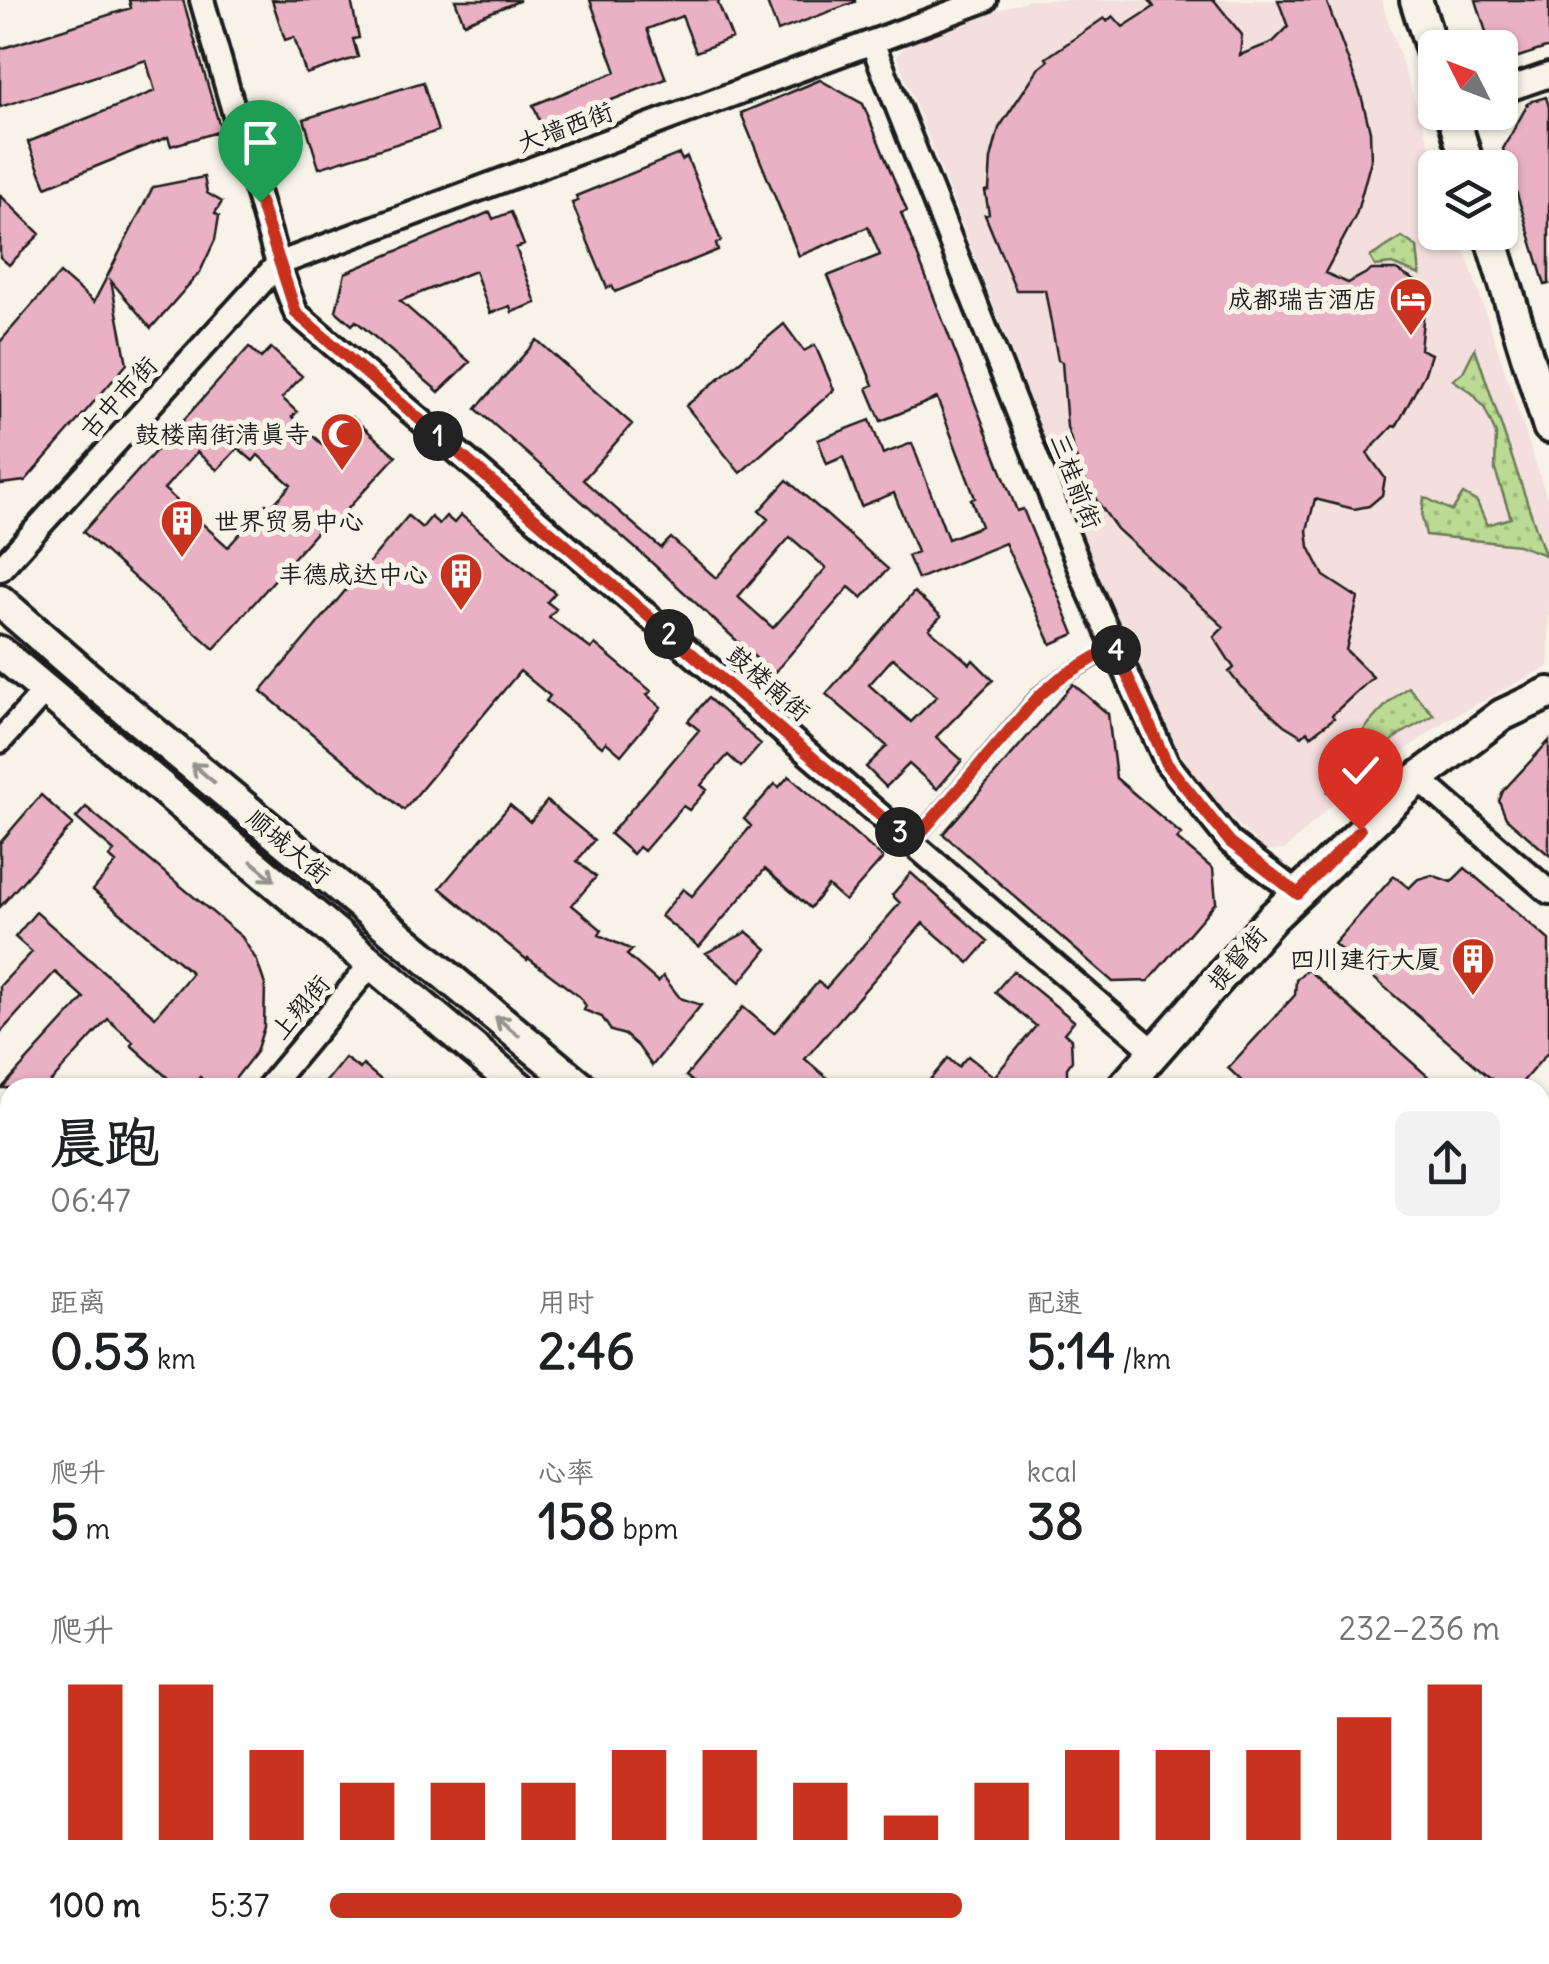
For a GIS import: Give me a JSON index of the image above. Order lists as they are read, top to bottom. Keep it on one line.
{"streets":{"main road":["顺城大街","提督街"],"street":["大墙西街","古中市街","三桂前街","鼓楼南街","上翔街"]},"crossings":[["大墙西街","古中市街"],["大墙西街","三桂前街"],["大墙西街","鼓楼南街"],["古中市街","鼓楼南街"],["三桂前街","提督街"],["鼓楼南街","提督街"],["顺城大街","上翔街"]],"places":{"hotel":["成都瑞吉酒店"],"mosque":["鼓楼南街清真寺"],"building":["世界贸易中心","丰德成达中心","四川建行大厦"]},"north":"top left","page":{"pins":["1","2","4","3"],"heading":["晨跑","06:47"],"stats":[["距离","0.53 km"],["用时","2:46"],["配速","5:14 /km"],["爬升","5 m"],["心率","158 bpm"],["kcal","38"]],"chart":["爬升","232–236 m"],"list":[{"name":"100 m","note":"5:37"}]}}
